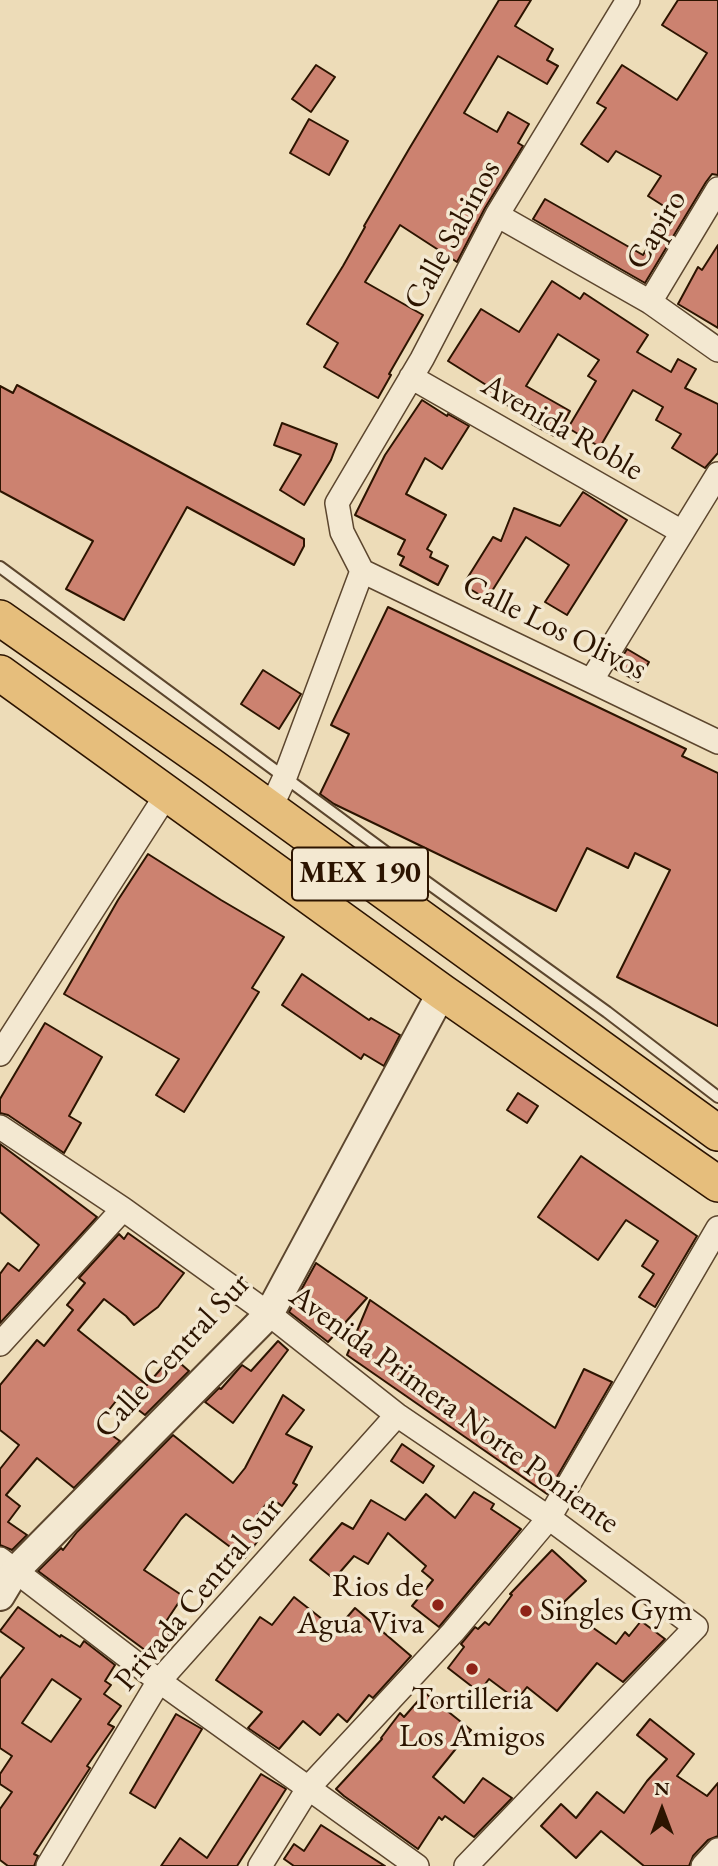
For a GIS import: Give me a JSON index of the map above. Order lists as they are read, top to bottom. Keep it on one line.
{"streets":{"main road":["MEX 190"],"street":["Capiro","Calle Sabinos","Avenida Roble","Calle Los Olivos","Calle Central Sur","Avenida Primera Norte Poniente","Privada Central Sur"]},"crossings":[["Calle Sabinos","Avenida Roble"],["Calle Sabinos","Calle Los Olivos"],["MEX 190","Calle Central Sur"],["Calle Central Sur","Avenida Primera Norte Poniente"],["Avenida Primera Norte Poniente","Privada Central Sur"]],"places":["Rios de Agua Viva","Singles Gym","Tortilleria Los Amigos"],"north":"top"}
